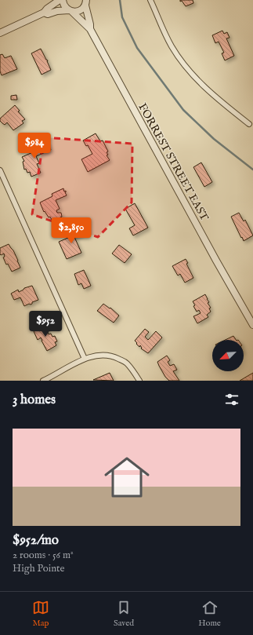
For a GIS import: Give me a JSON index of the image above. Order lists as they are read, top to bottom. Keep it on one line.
{"streets":{"street":["FORREST STREET EAST"]},"north":"bottom left","page":{"price":["$984","$2,850","$952"],"heading":"3 homes","list":[{"name":"$952/mo","note":"2 rooms · 56 m² · High Pointe"}],"tabs":["Map","Saved","Home"]}}
